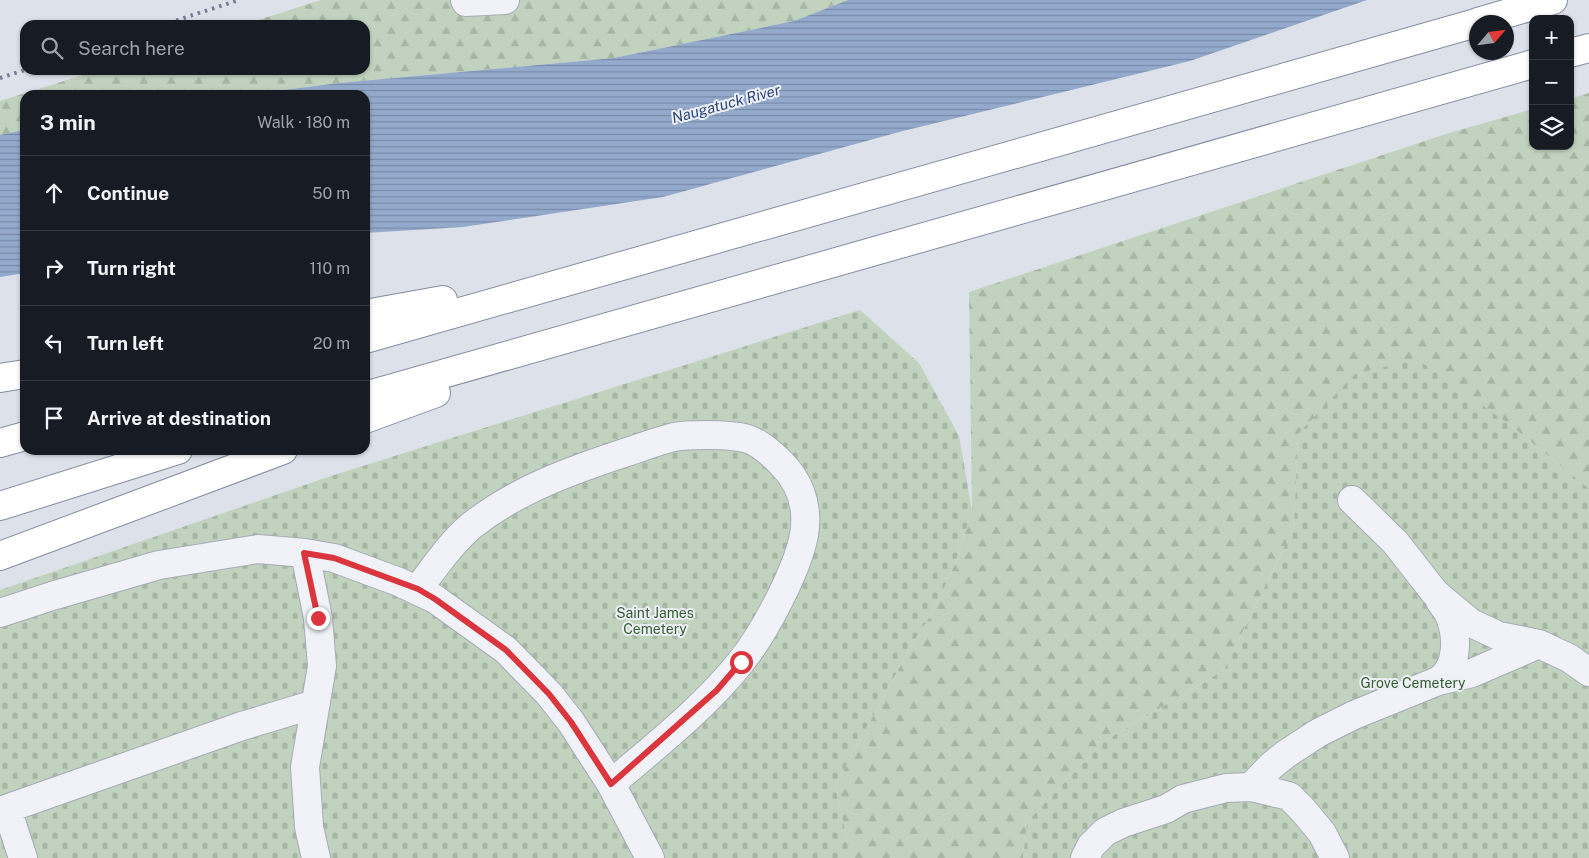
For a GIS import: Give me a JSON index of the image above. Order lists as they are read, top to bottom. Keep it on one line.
{"water":["Naugatuck River"],"parks":["Saint James Cemetery","Grove Cemetery"],"north":"top right","page":{"map_buttons":["+","−"],"search":"Search here","heading":["3 min","Walk · 180 m"],"list":[["Continue","50 m"],["Turn right","110 m"],["Turn left","20 m"],"Arrive at destination"]}}
